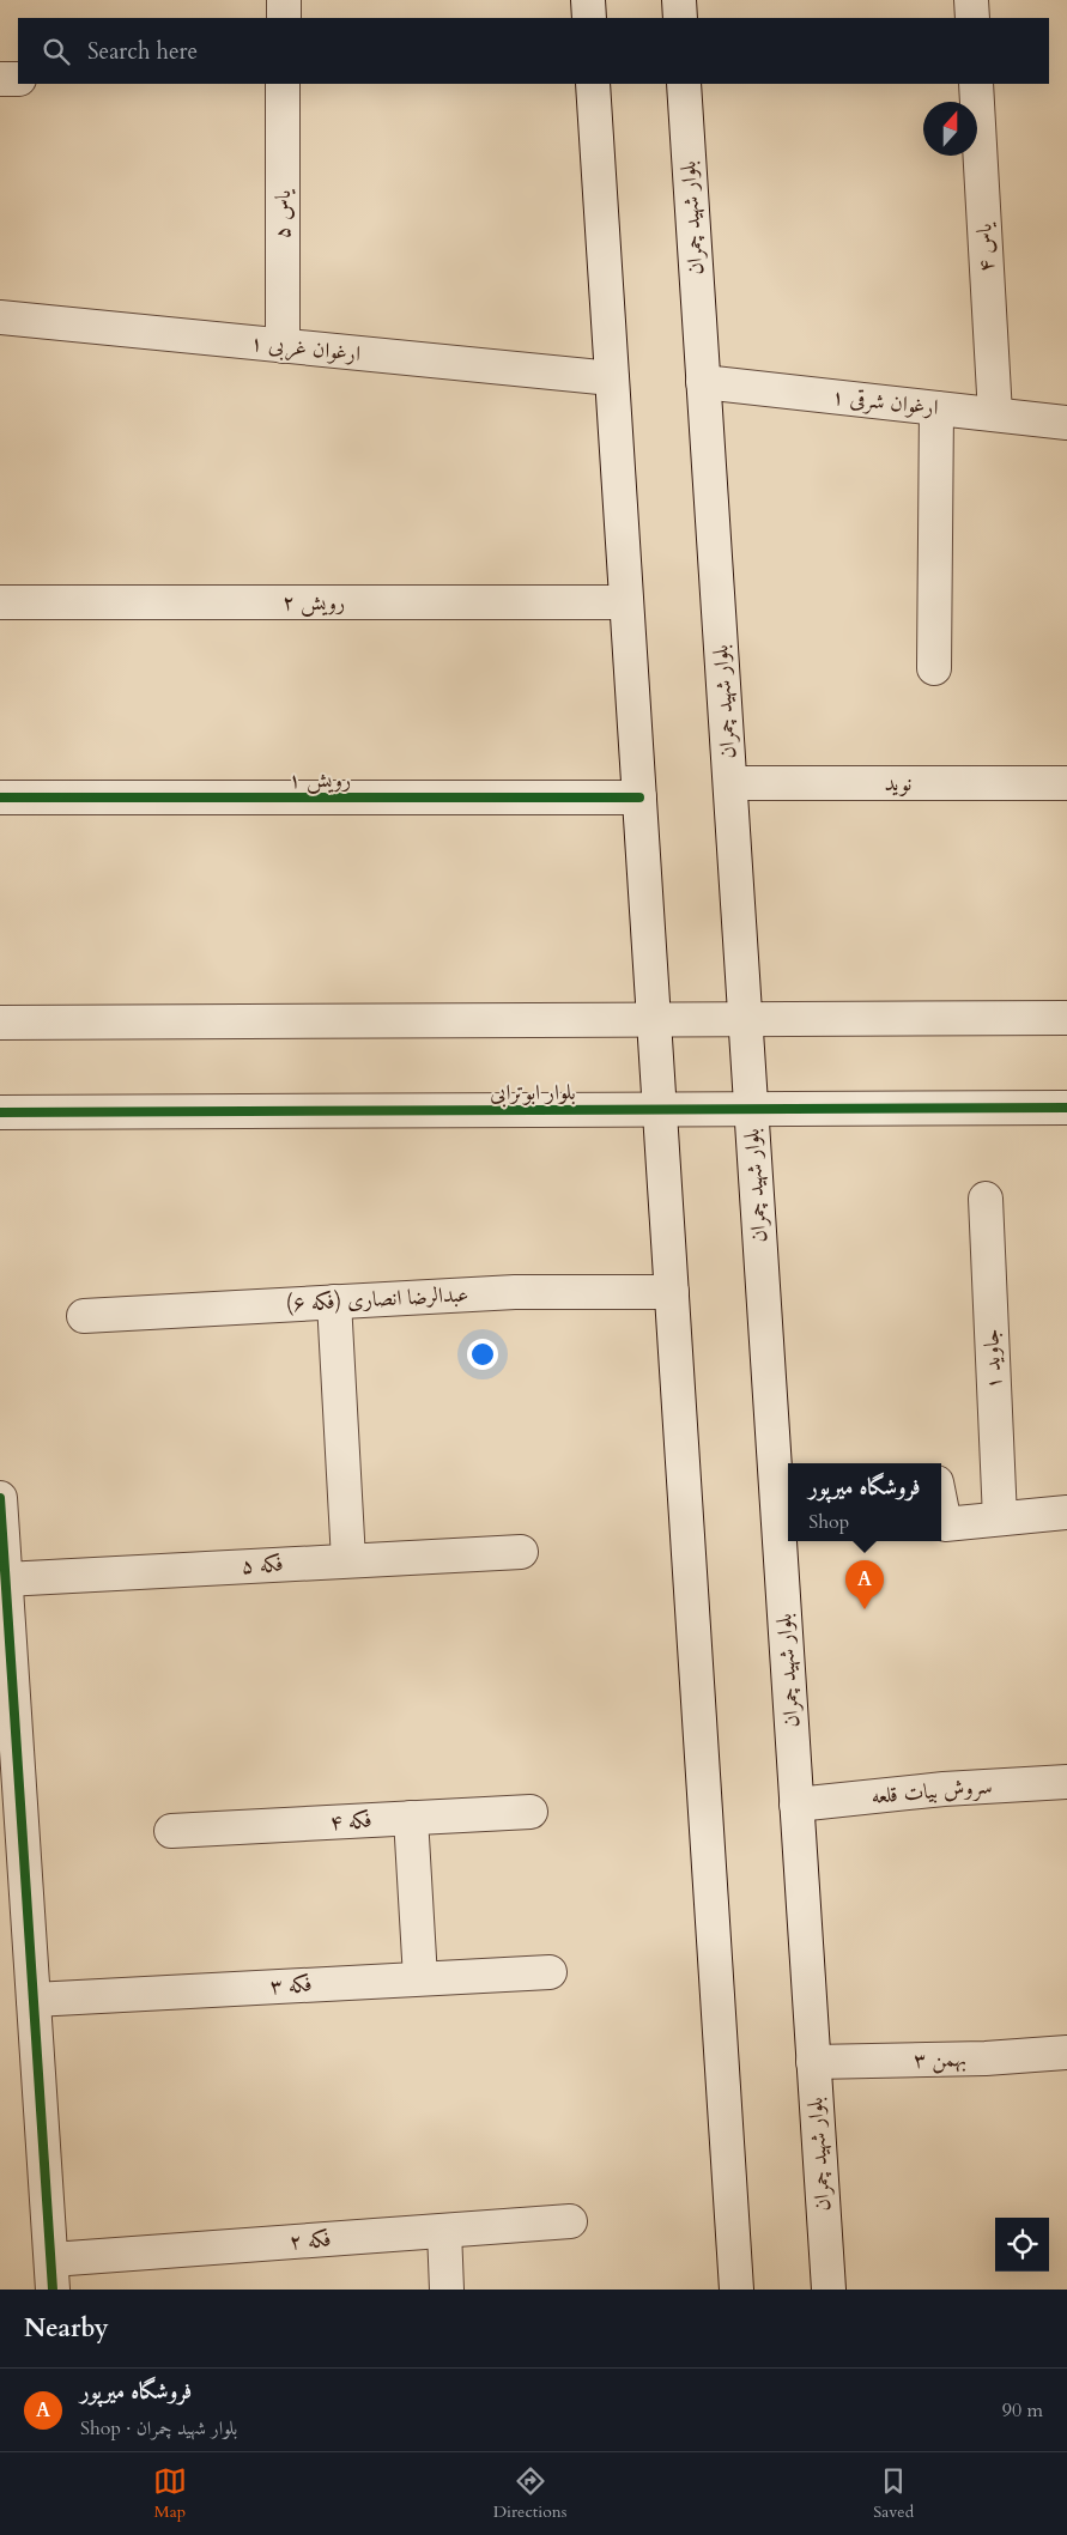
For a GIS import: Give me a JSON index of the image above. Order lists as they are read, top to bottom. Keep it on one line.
{"streets":{"street":["یاس ۵","بلوار شهید چمران","یاس ۴","ارغوان غربی ۱","ارغوان شرقی ۱","رویش ۲","رویش ۱","نوید","بلوار ابوترابی","عبدالرضا انصاری (فکه ۶)","جاوید ۱","فکه ۵","سروش بیات قلعه","فکه ۴","فکه ۳","بهمن ۳","فکه ۲"]},"crossings":[["یاس ۵","ارغوان غربی ۱"],["بلوار شهید چمران","ارغوان شرقی ۱"],["بلوار شهید چمران","نوید"],["بلوار شهید چمران","بلوار ابوترابی"],["بلوار شهید چمران","سروش بیات قلعه"],["بلوار شهید چمران","بهمن ۳"],["یاس ۴","ارغوان شرقی ۱"]],"north":"top","page":{"search":"Search here","popup":["فروشگاه میرپور","Shop"],"pins":"A","heading":"Nearby","list":[{"mark":"A","name":"فروشگاه میرپور","note":"Shop · بلوار شهید چمران","value":"90 m"}],"nav":["Map","Directions","Saved"]}}
